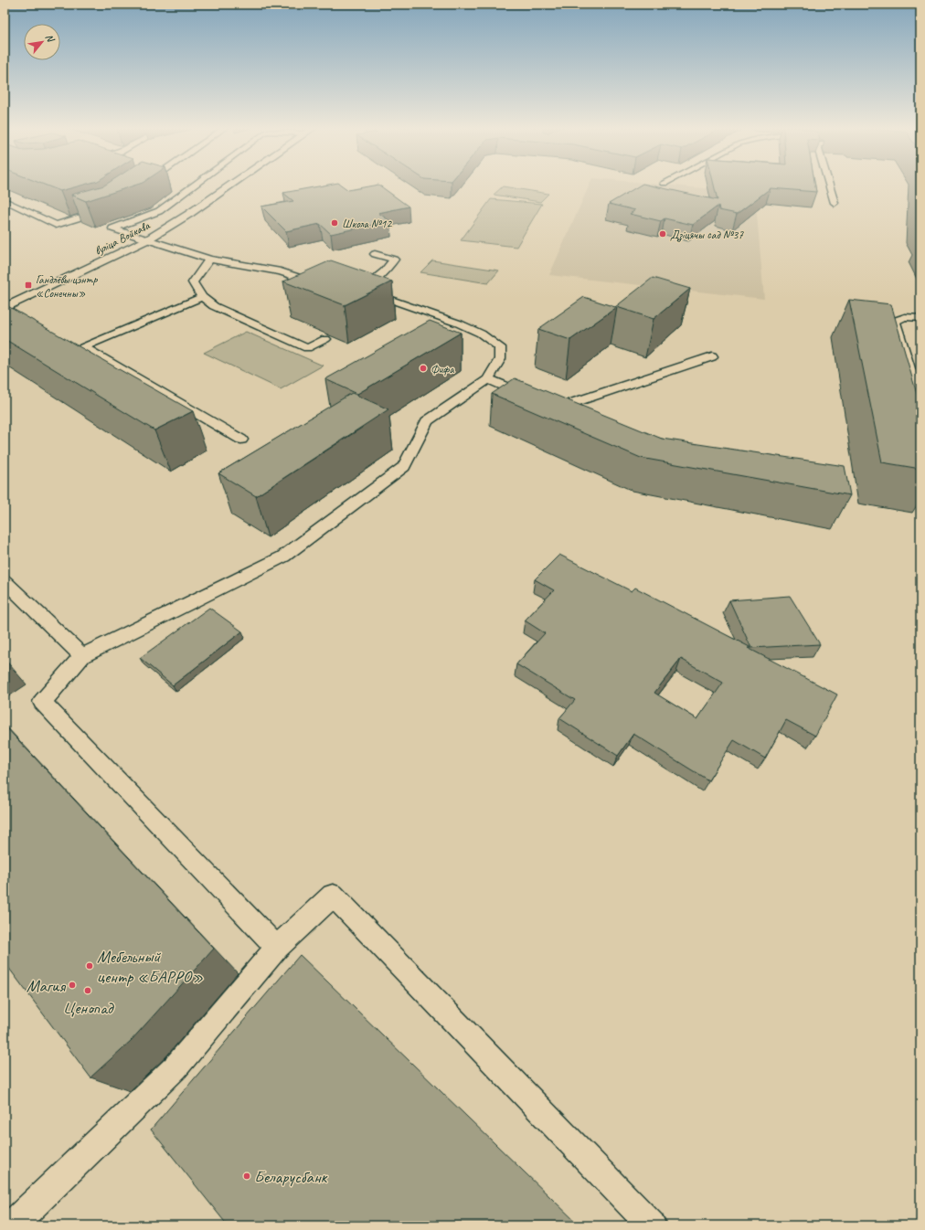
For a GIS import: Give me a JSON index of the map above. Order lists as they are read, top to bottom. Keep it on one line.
{"streets":{"main road":["вуліца Войкава"]},"places":{"other":["Школа №12","Дзіцячы сад №37","Фифа","Мебельный центр «БАРРО»","Магия","Ценопад","Беларусбанк"],"transit":["Гандлёвы цэнтр «Сонечны»"]},"north":"top right"}
